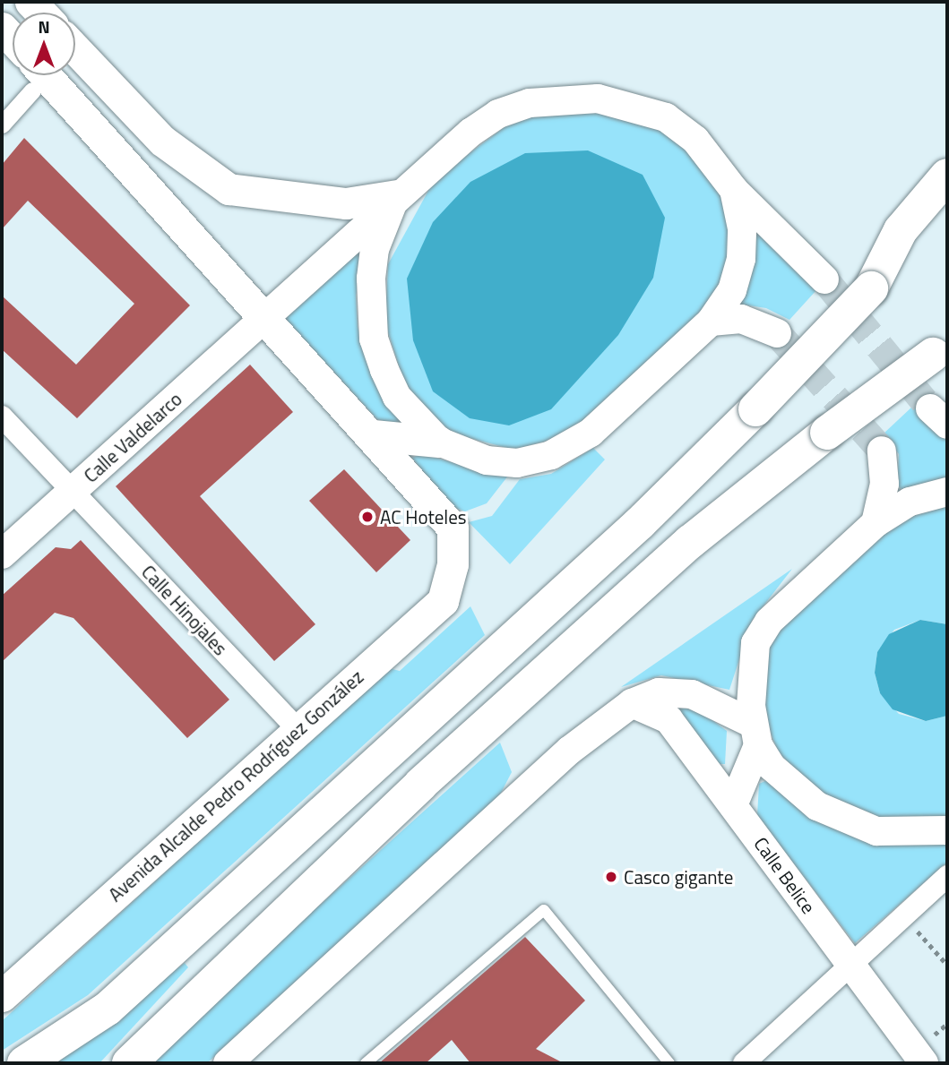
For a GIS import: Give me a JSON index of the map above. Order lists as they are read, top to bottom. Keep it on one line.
{"streets":{"main road":["Avenida Alcalde Pedro Rodríguez González"],"street":["Calle Valdelarco","Calle Hinojales","Calle Belice"]},"crossings":[["Calle Valdelarco","Calle Hinojales"],["Calle Valdelarco","Avenida Alcalde Pedro Rodríguez González"],["Calle Hinojales","Avenida Alcalde Pedro Rodríguez González"]],"places":["AC Hoteles","Casco gigante"],"north":"top"}
